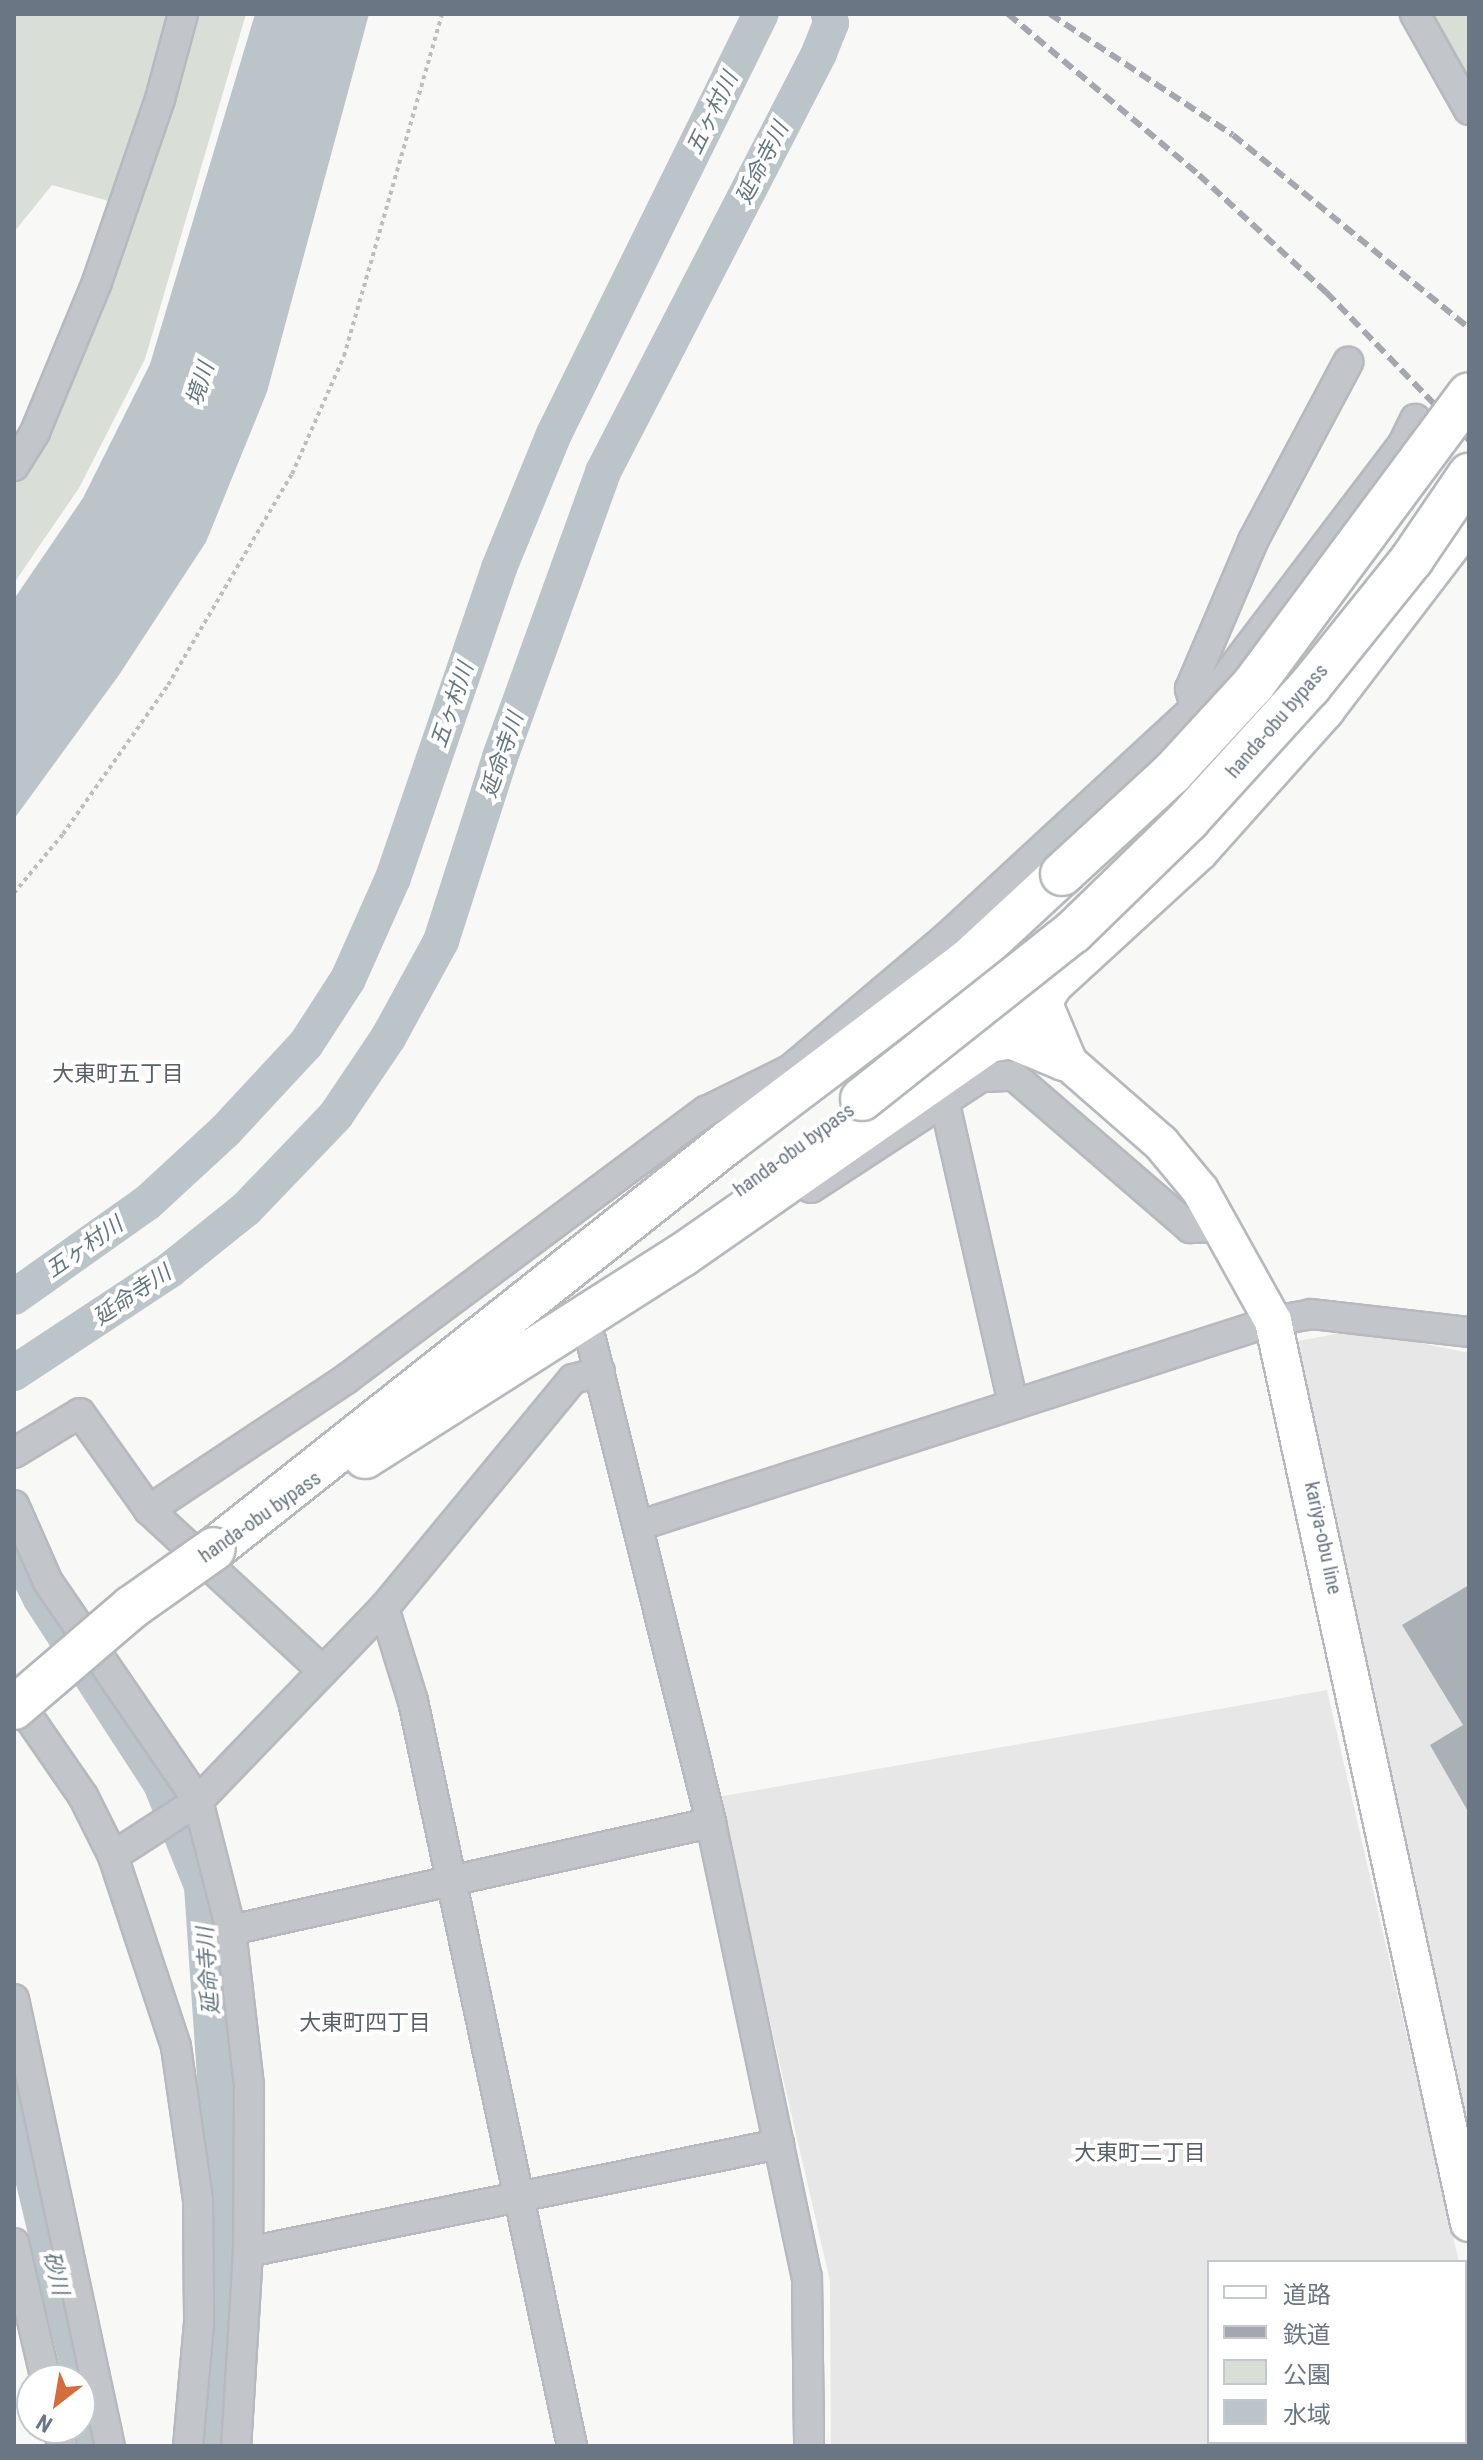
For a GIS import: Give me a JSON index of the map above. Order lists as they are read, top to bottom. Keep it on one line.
{"streets":{"highway":["handa-obu bypass"],"main road":["kariya-obu line"]},"districts":["大東町五丁目","大東町四丁目","大東町二丁目"],"water":["五ヶ村川","延命寺川","境川","砂川"],"legend":["道路","鉄道","公園","水域"],"north":"bottom left"}
